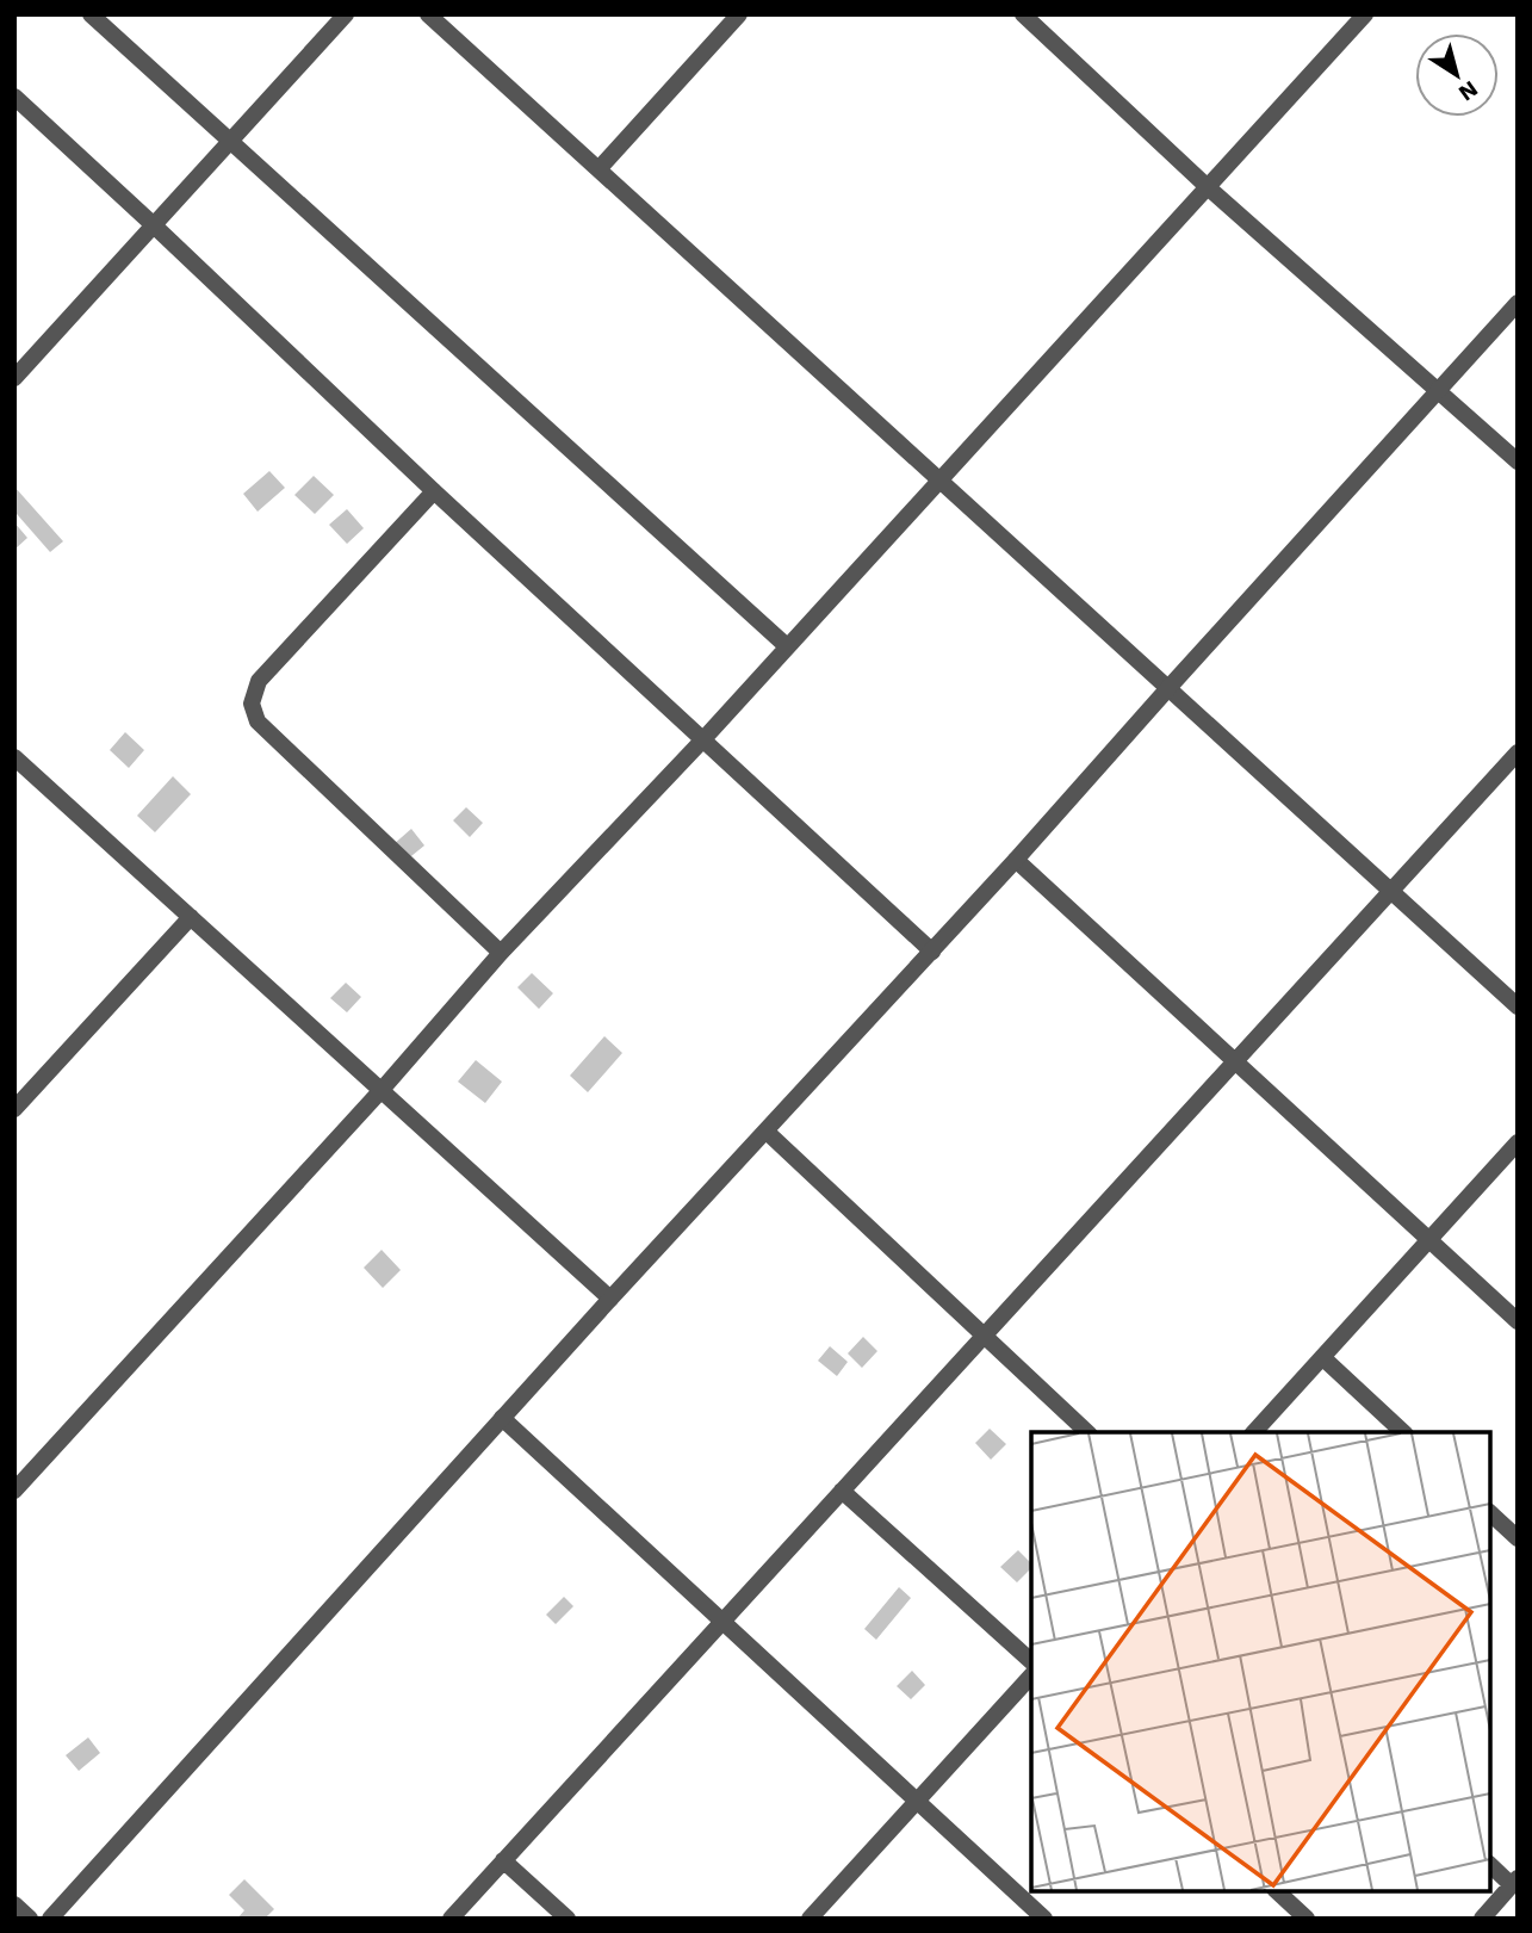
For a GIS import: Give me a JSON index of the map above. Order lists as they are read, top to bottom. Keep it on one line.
{"north":"bottom right"}
